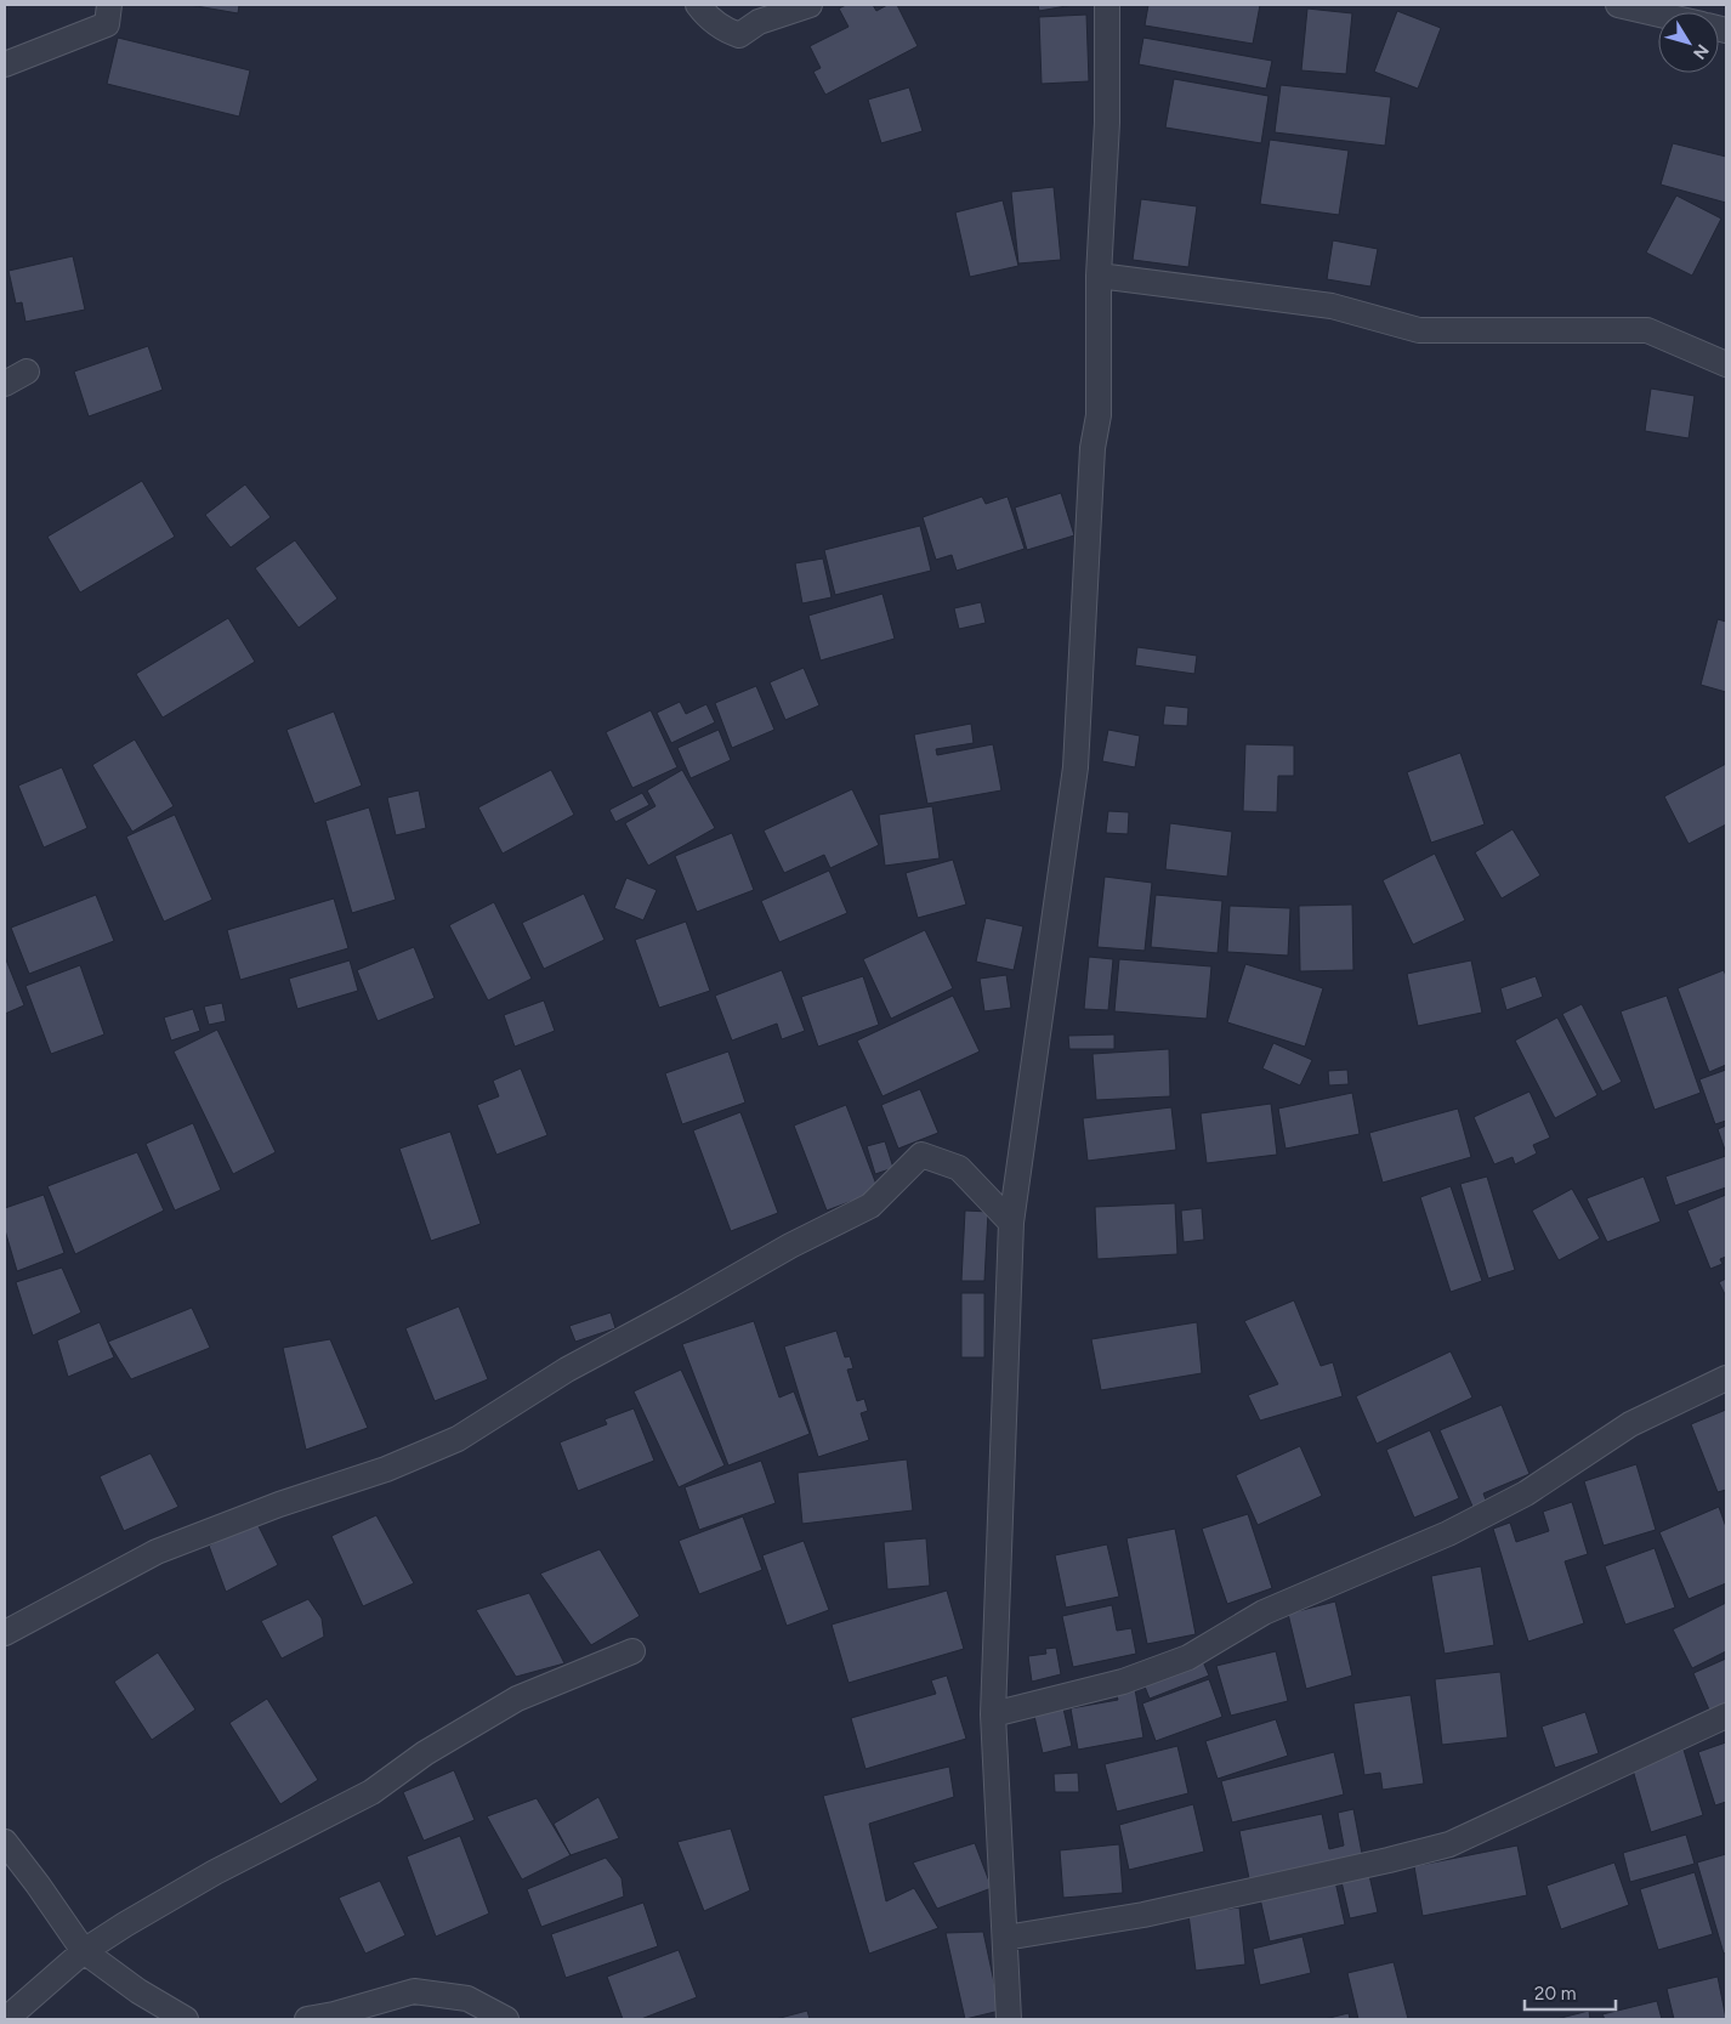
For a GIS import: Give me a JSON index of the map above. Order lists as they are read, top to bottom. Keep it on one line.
{"scale_bar":"20 m","north":"bottom right"}
